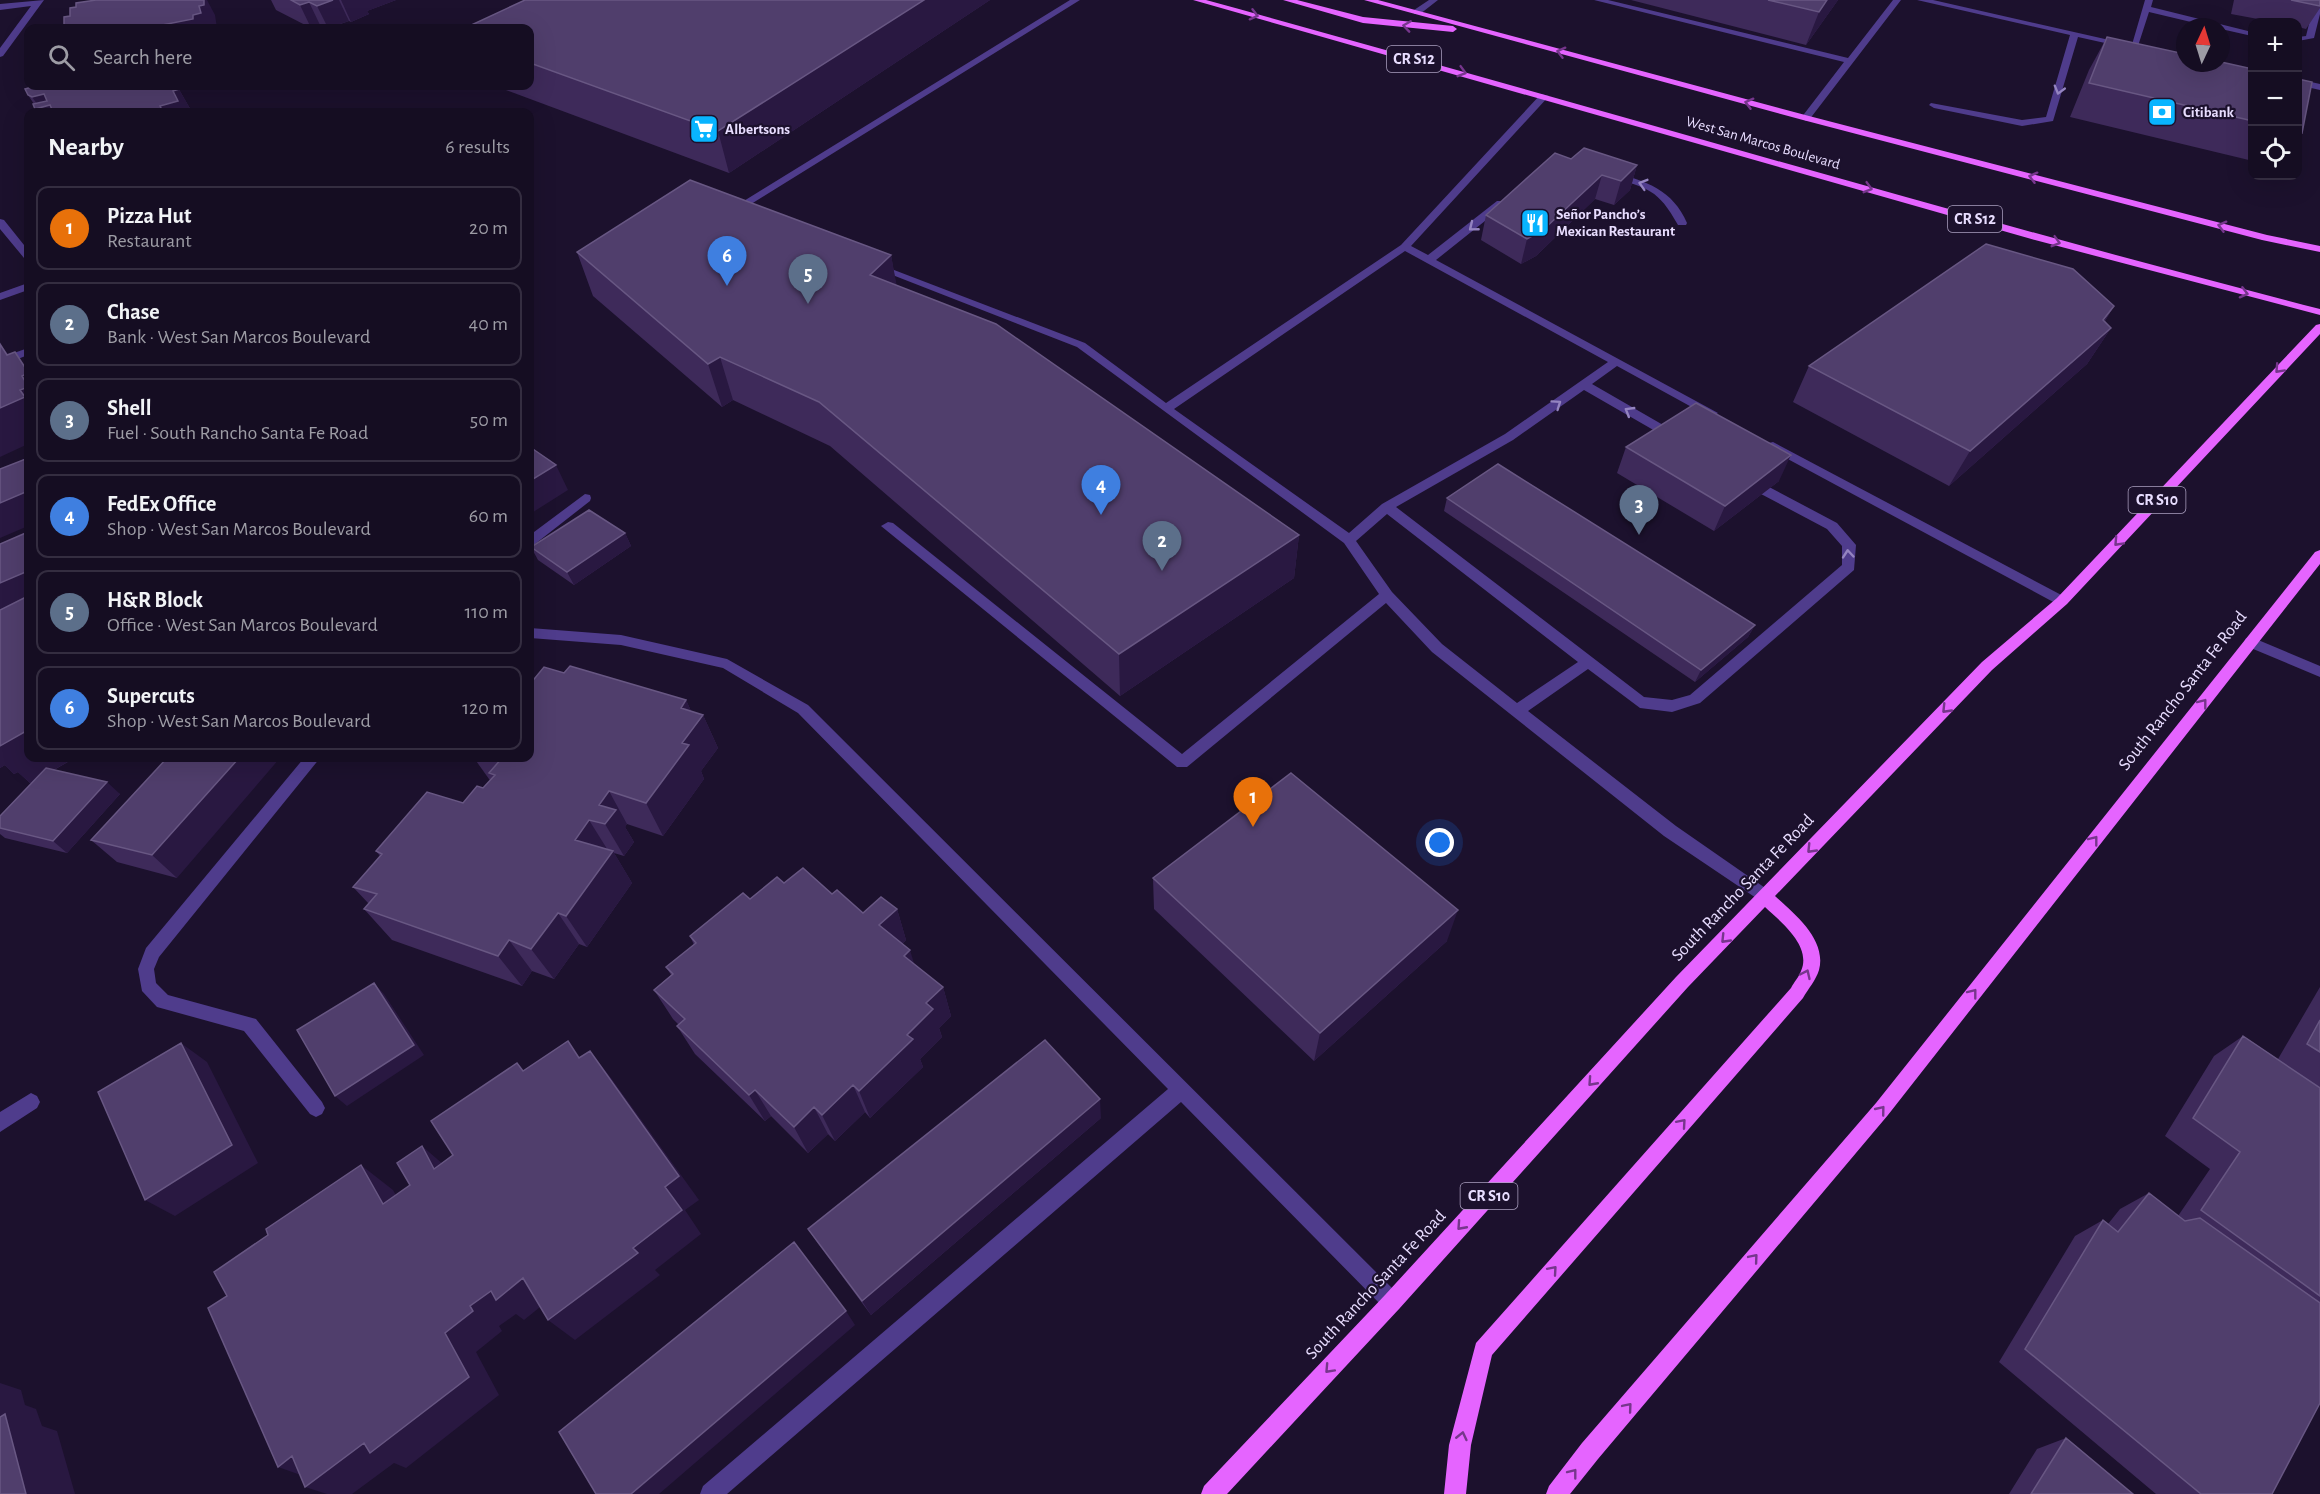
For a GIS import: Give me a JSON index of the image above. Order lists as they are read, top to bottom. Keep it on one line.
{"streets":{"main road":["CR S12","West San Marcos Boulevard","CR S10","South Rancho Santa Fe Road"]},"places":{"bank":["Citibank"],"supermarket":["Albertsons"],"restaurant":["Señor Pancho’s Mexican Restaurant"]},"north":"top","page":{"map_buttons":["+","−"],"search":"Search here","heading":["Nearby","6 results"],"list":[{"mark":"1","name":"Pizza Hut","note":"Restaurant","value":"20 m"},{"mark":"2","name":"Chase","note":"Bank · West San Marcos Boulevard","value":"40 m"},{"mark":"3","name":"Shell","note":"Fuel · South Rancho Santa Fe Road","value":"50 m"},{"mark":"4","name":"FedEx Office","note":"Shop · West San Marcos Boulevard","value":"60 m"},{"mark":"5","name":"H&R Block","note":"Office · West San Marcos Boulevard","value":"110 m"},{"mark":"6","name":"Supercuts","note":"Shop · West San Marcos Boulevard","value":"120 m"}],"pins":["6","5","4","3","2","1"]}}
